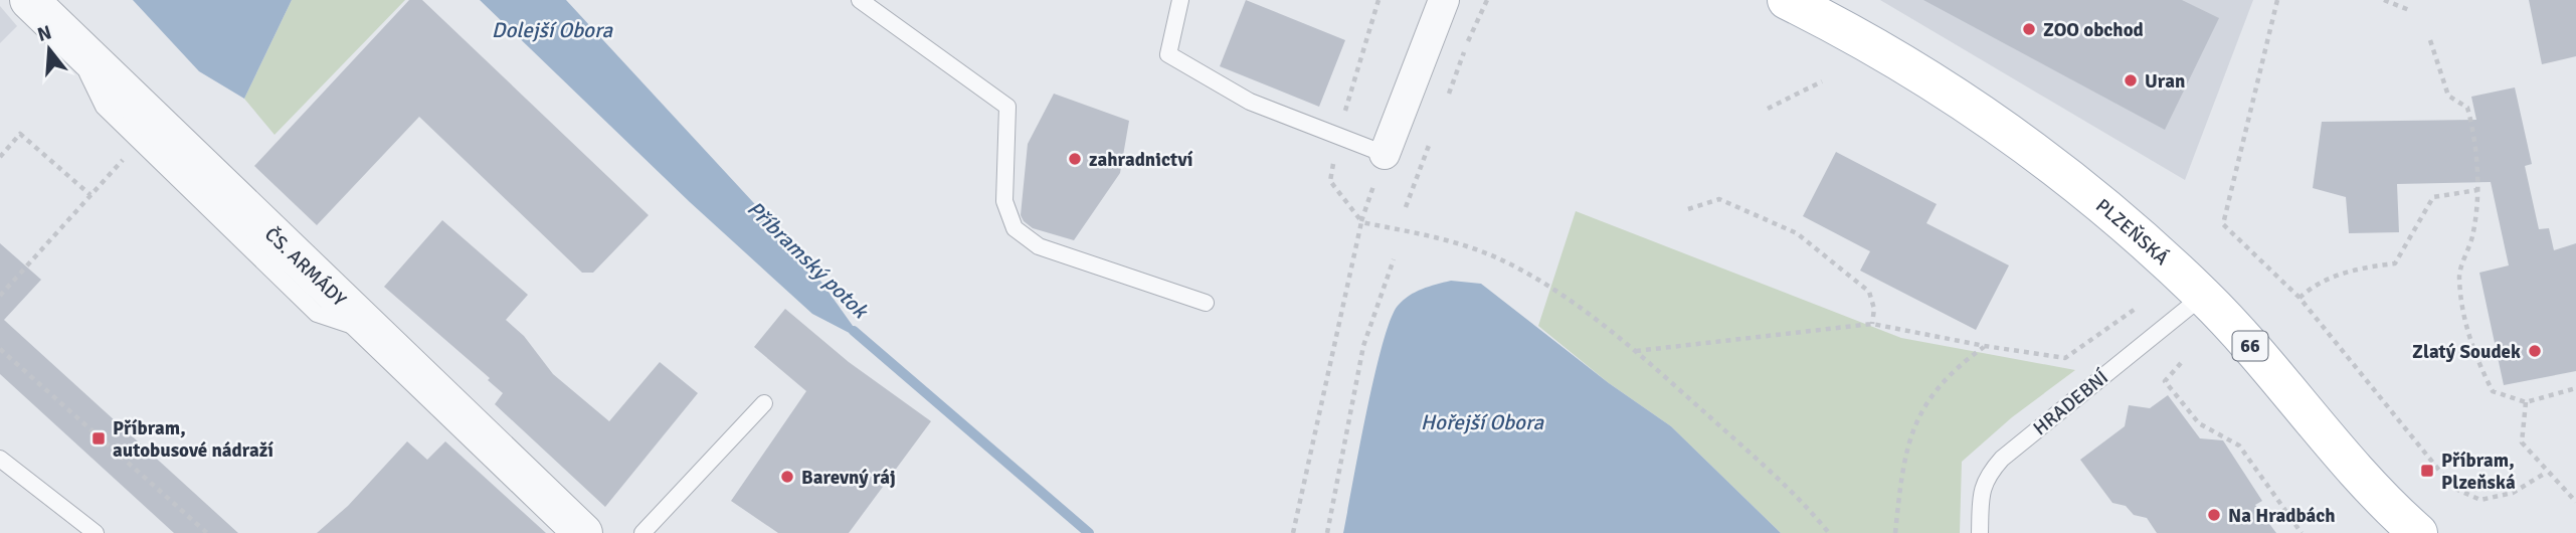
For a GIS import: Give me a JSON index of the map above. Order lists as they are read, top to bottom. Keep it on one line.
{"streets":{"main road":["PLZEŇSKÁ","66"],"street":["ČS. ARMÁDY"],"lane":["HRADEBNÍ"]},"crossings":[["PLZEŇSKÁ","HRADEBNÍ"]],"water":["Dolejší Obora","Příbramský potok","Hořejší Obora"],"places":{"other":["ZOO obchod","Uran","zahradnictví","Zlatý Soudek","Barevný ráj","Na Hradbách"],"transit":["Příbram, autobusové nádraží","Příbram, Plzeňská"]},"north":"top"}
